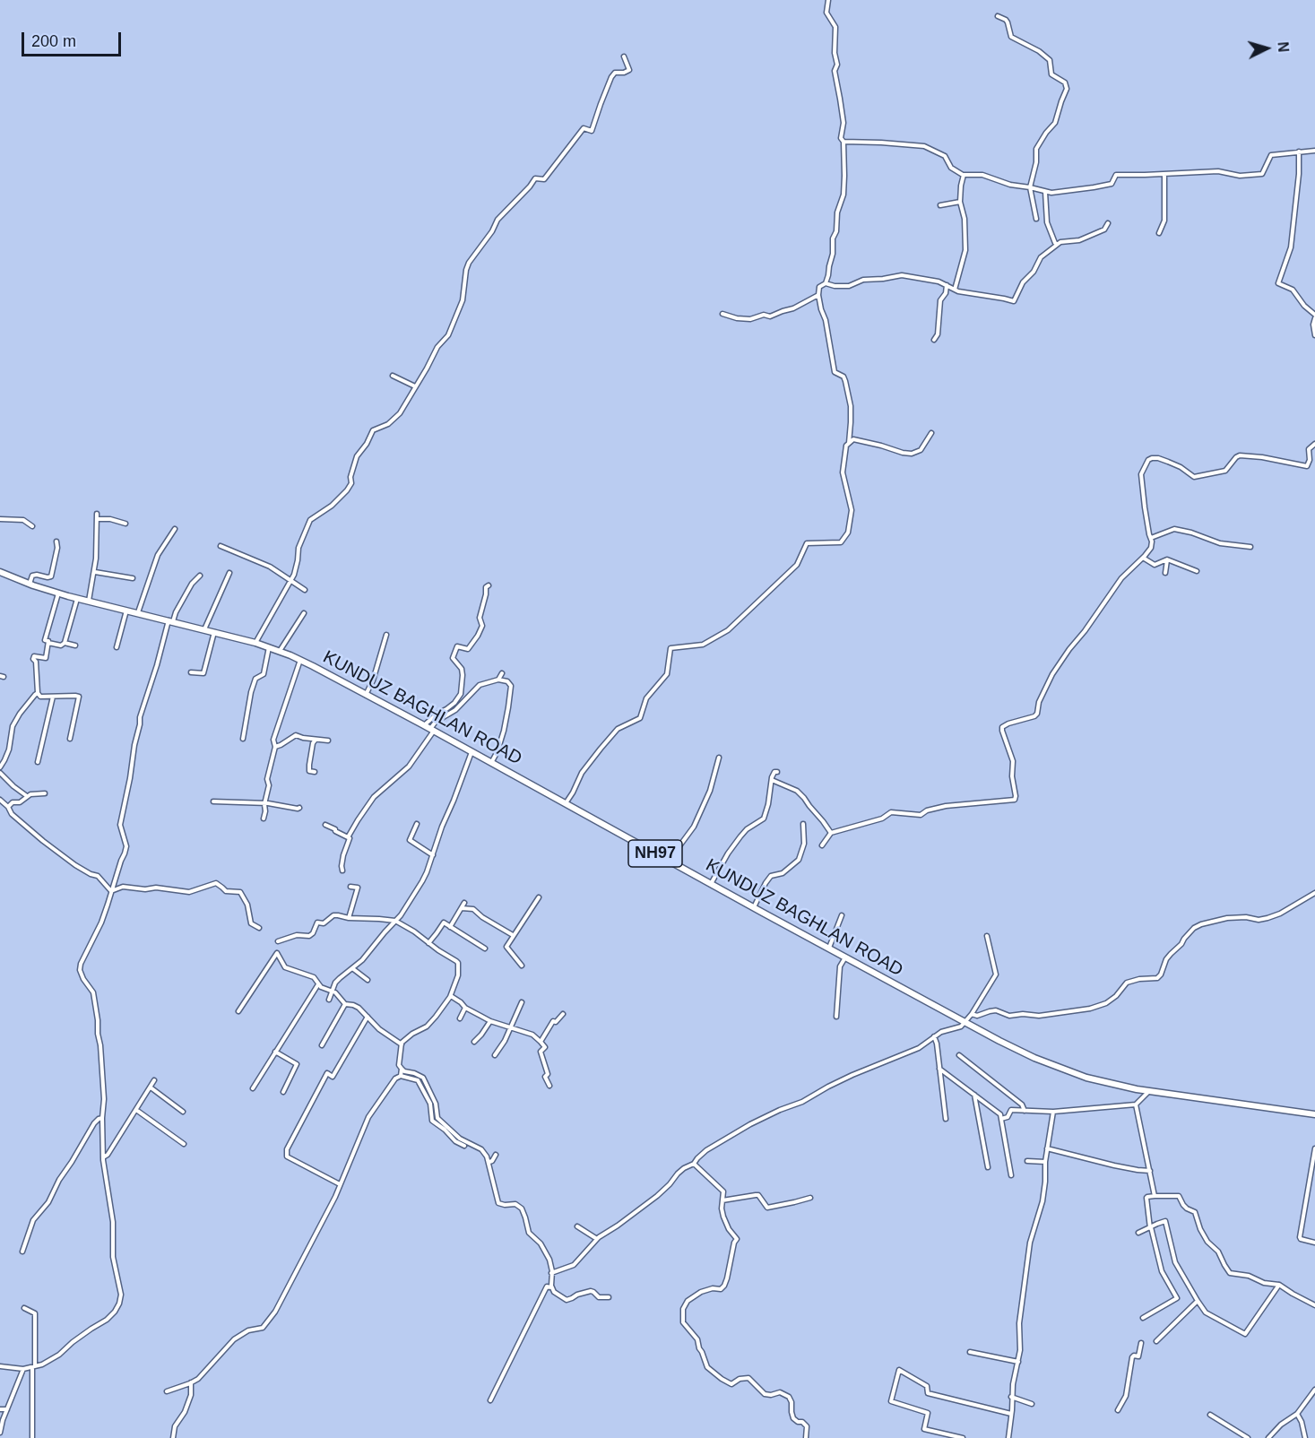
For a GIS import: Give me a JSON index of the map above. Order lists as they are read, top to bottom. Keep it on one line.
{"streets":{"highway":["KUNDUZ BAGHLAN ROAD","NH97"]},"scale_bar":"200 m","north":"right"}
